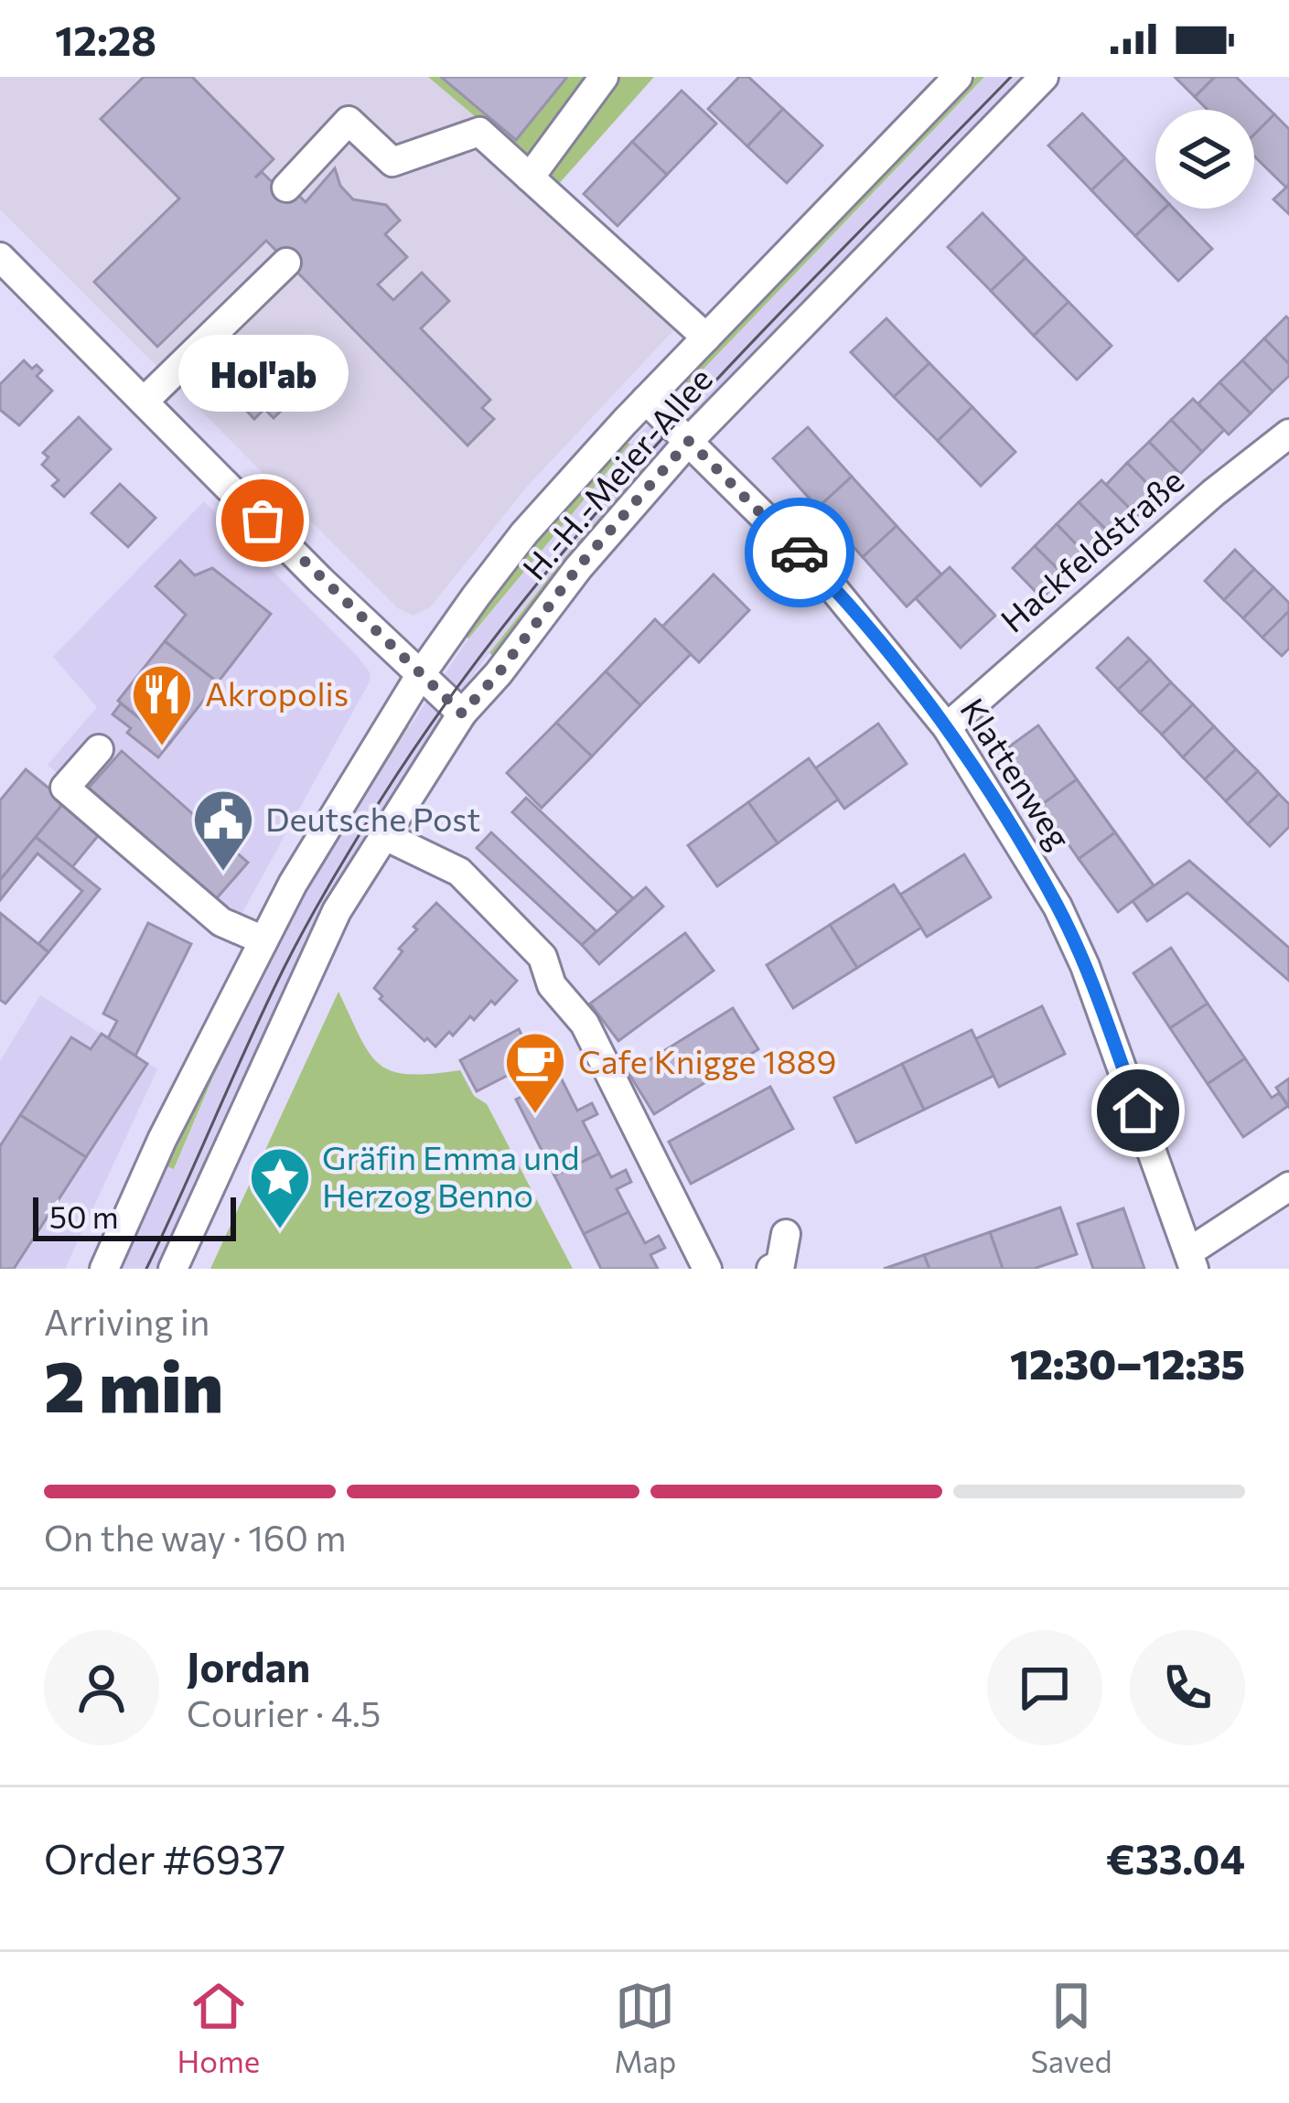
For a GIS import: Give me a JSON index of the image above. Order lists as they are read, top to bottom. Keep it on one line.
{"streets":{"street":["H.-H.-Meier-Allee","Hackfeldstraße","Klattenweg"]},"crossings":[["H.-H.-Meier-Allee","Klattenweg"],["Hackfeldstraße","Klattenweg"]],"places":{"other":["Hol'ab"],"restaurant":["Akropolis"],"public building":["Deutsche Post"],"cafe":["Cafe Knigge 1889"],"place":["Gräfin Emma und Herzog Benno"]},"scale_bar":"50 m","page":{"status":"12:28","bubble":"Hol'ab","scale":"50 m","heading":["2 min","Arriving in","12:30–12:35"],"panel":["Jordan","Courier · 4.5","Order #6937","€33.04"],"bar":"On the way · 160 m","tabs":["Home","Map","Saved"]}}
